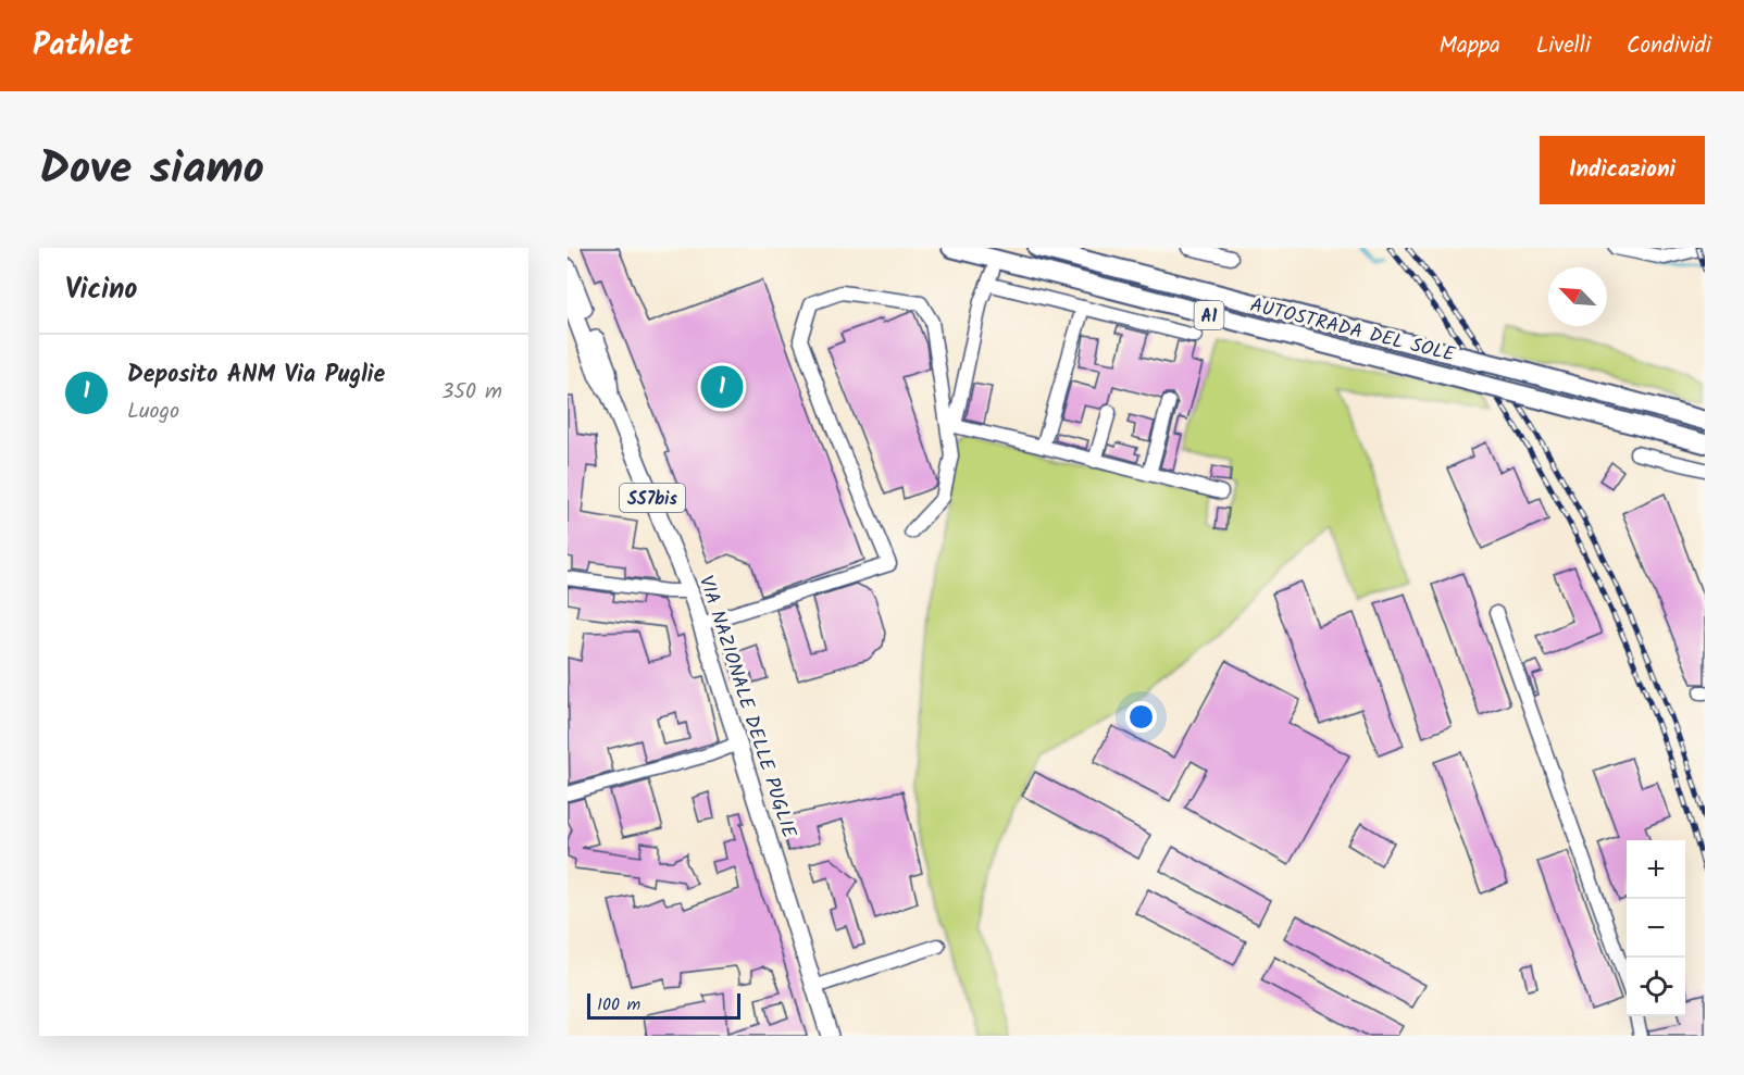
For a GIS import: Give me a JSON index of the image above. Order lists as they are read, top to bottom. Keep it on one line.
{"streets":{"highway":["A1","AUTOSTRADA DEL SOLE"],"main road":["SS7bis","VIA NAZIONALE DELLE PUGLIE"]},"scale_bar":"100 m","north":"top left","page":{"header":"Pathlet","nav":["Mappa","Livelli","Condividi"],"title":"Dove siamo","buttons":"Indicazioni","heading":"Vicino","list":[{"mark":"1","name":"Deposito ANM Via Puglie","note":"Luogo","value":"350 m"}],"pins":"1","map_buttons":["+","−"],"scale":"100 m"}}
